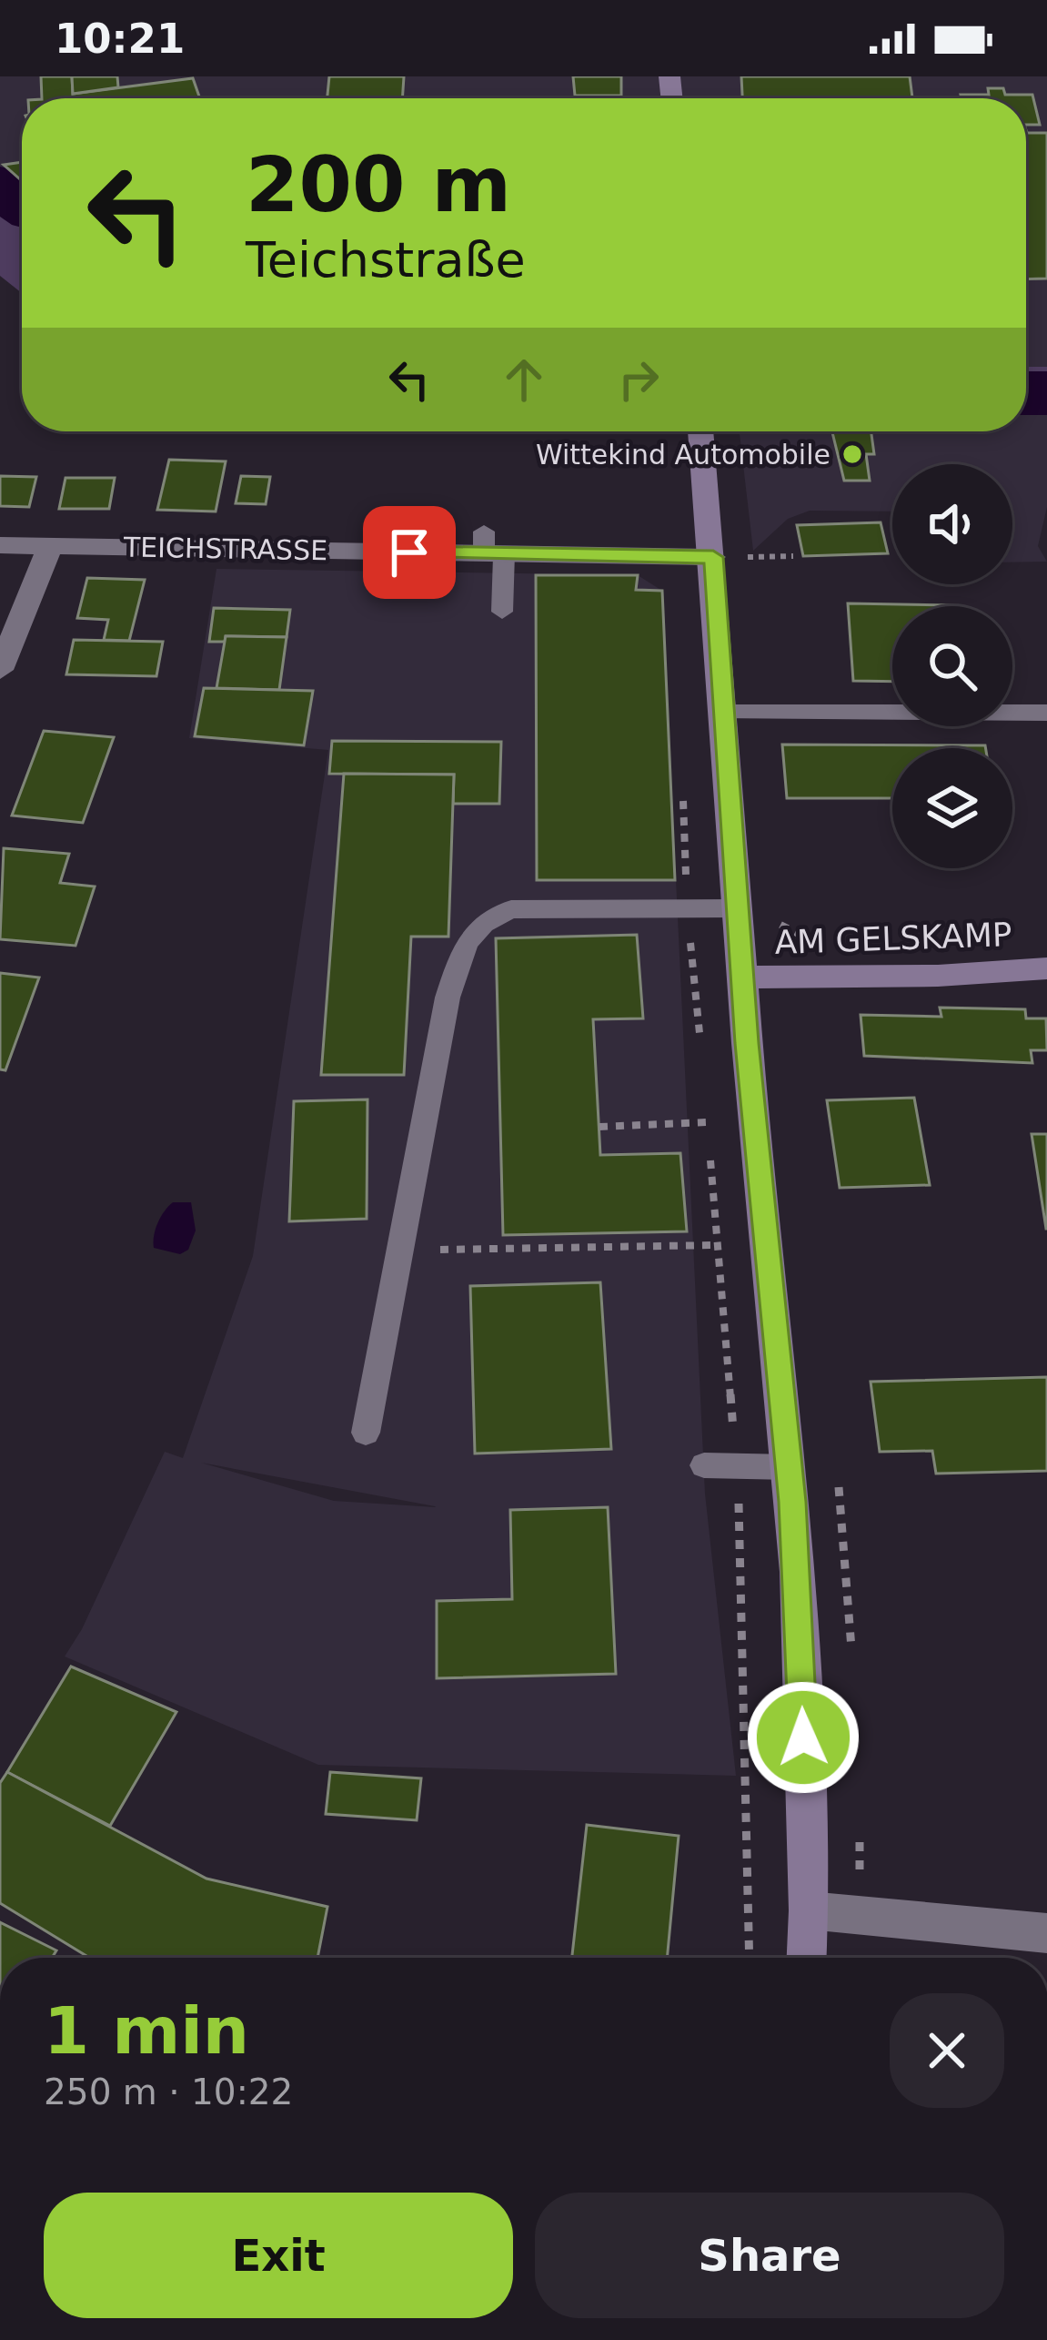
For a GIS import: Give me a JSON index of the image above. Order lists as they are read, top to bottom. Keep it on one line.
{"streets":{"street":["TEICHSTRASSE","AM GELSKAMP"]},"places":["Wittekind Automobile"],"page":{"status":"10:21","turn":["200 m","Teichstraße"],"heading":["1 min","250 m · 10:22"],"buttons":["Exit","Share"]}}
